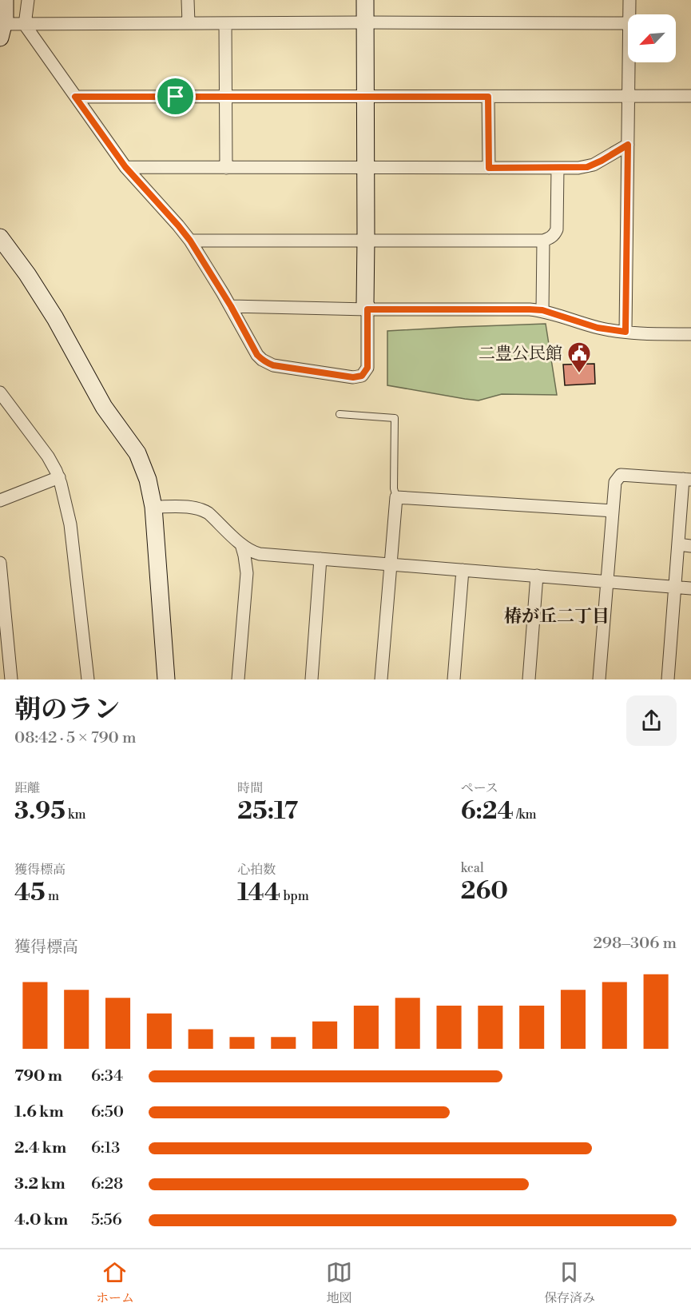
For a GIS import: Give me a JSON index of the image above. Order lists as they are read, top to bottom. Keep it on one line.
{"districts":["椿が丘二丁目"],"places":{"public building":["二豊公民館"]},"north":"bottom left","page":{"heading":["朝のラン","08:42 · 5 × 790 m"],"stats":[["距離","3.95 km"],["時間","25:17"],["ペース","6:24 /km"],["獲得標高","45 m"],["心拍数","144 bpm"],["kcal","260"]],"chart":["獲得標高","298–306 m"],"list":[{"name":"790 m","note":"6:34"},{"name":"1.6 km","note":"6:50"},{"name":"2.4 km","note":"6:13"},{"name":"3.2 km","note":"6:28"},{"name":"4.0 km","note":"5:56"}],"tabs":["ホーム","地図","保存済み"]}}
